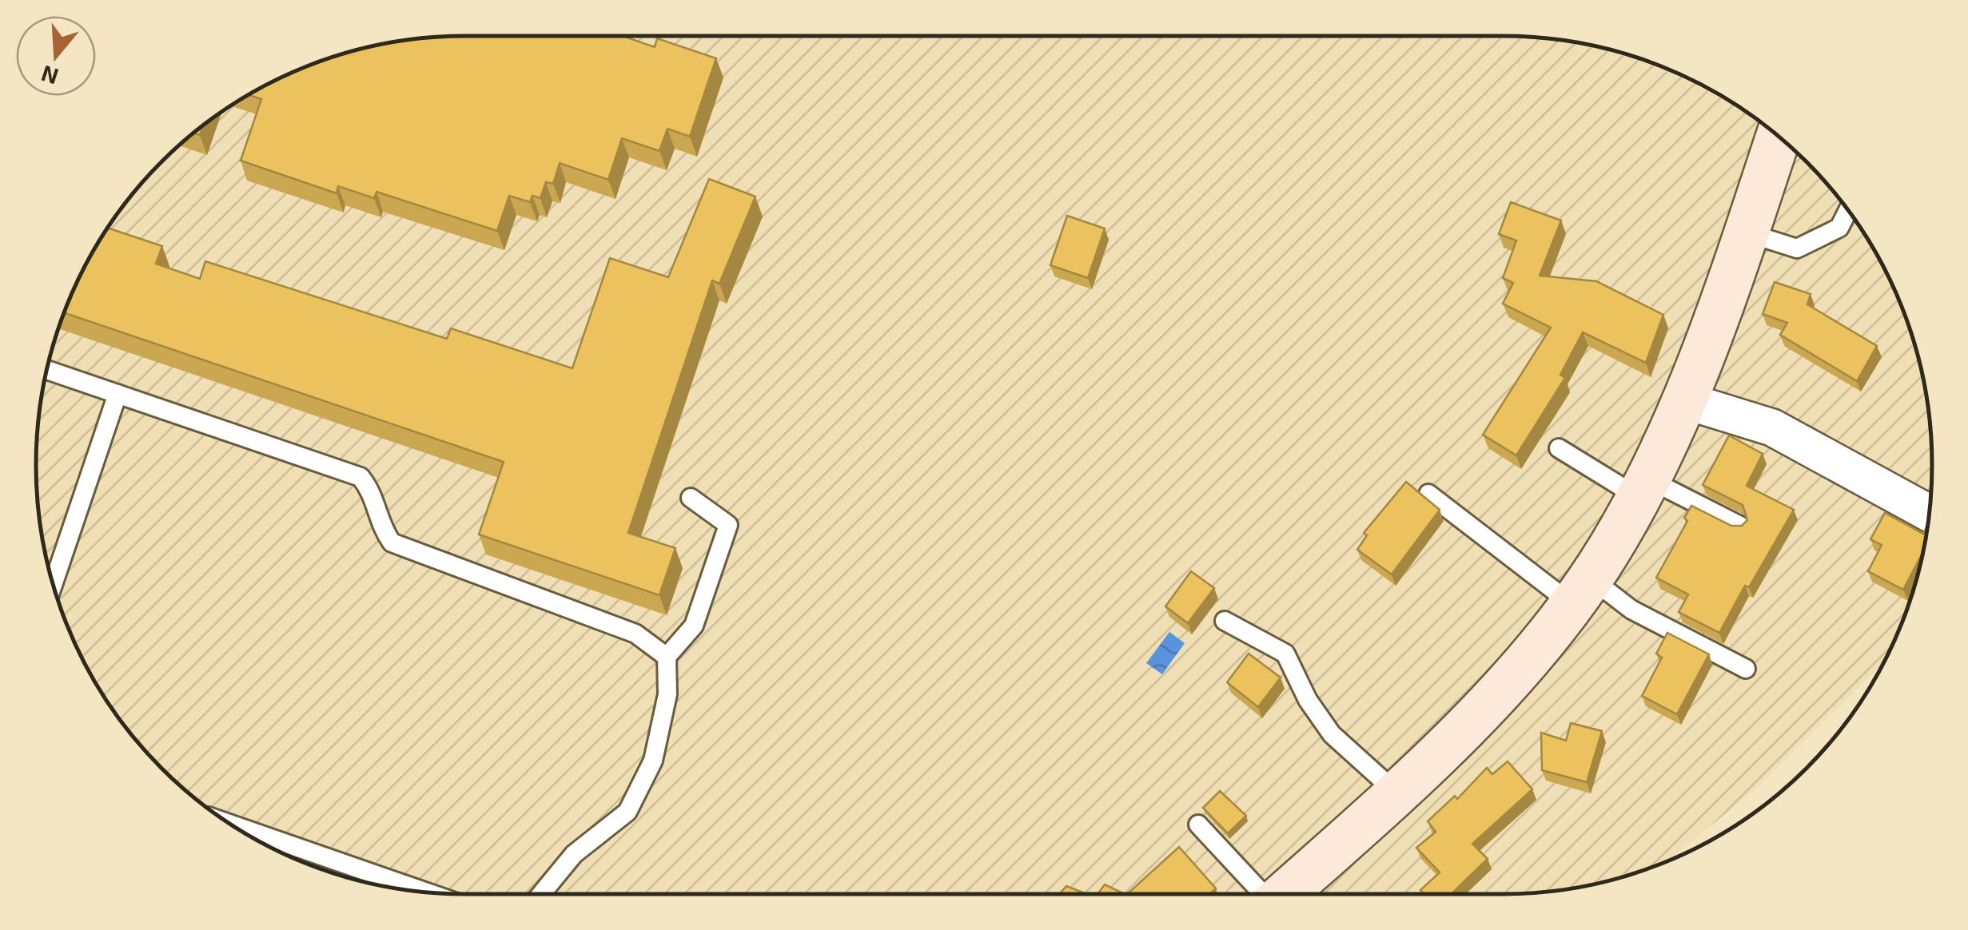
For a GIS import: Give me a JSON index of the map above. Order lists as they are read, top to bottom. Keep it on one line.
{"north":"bottom"}
